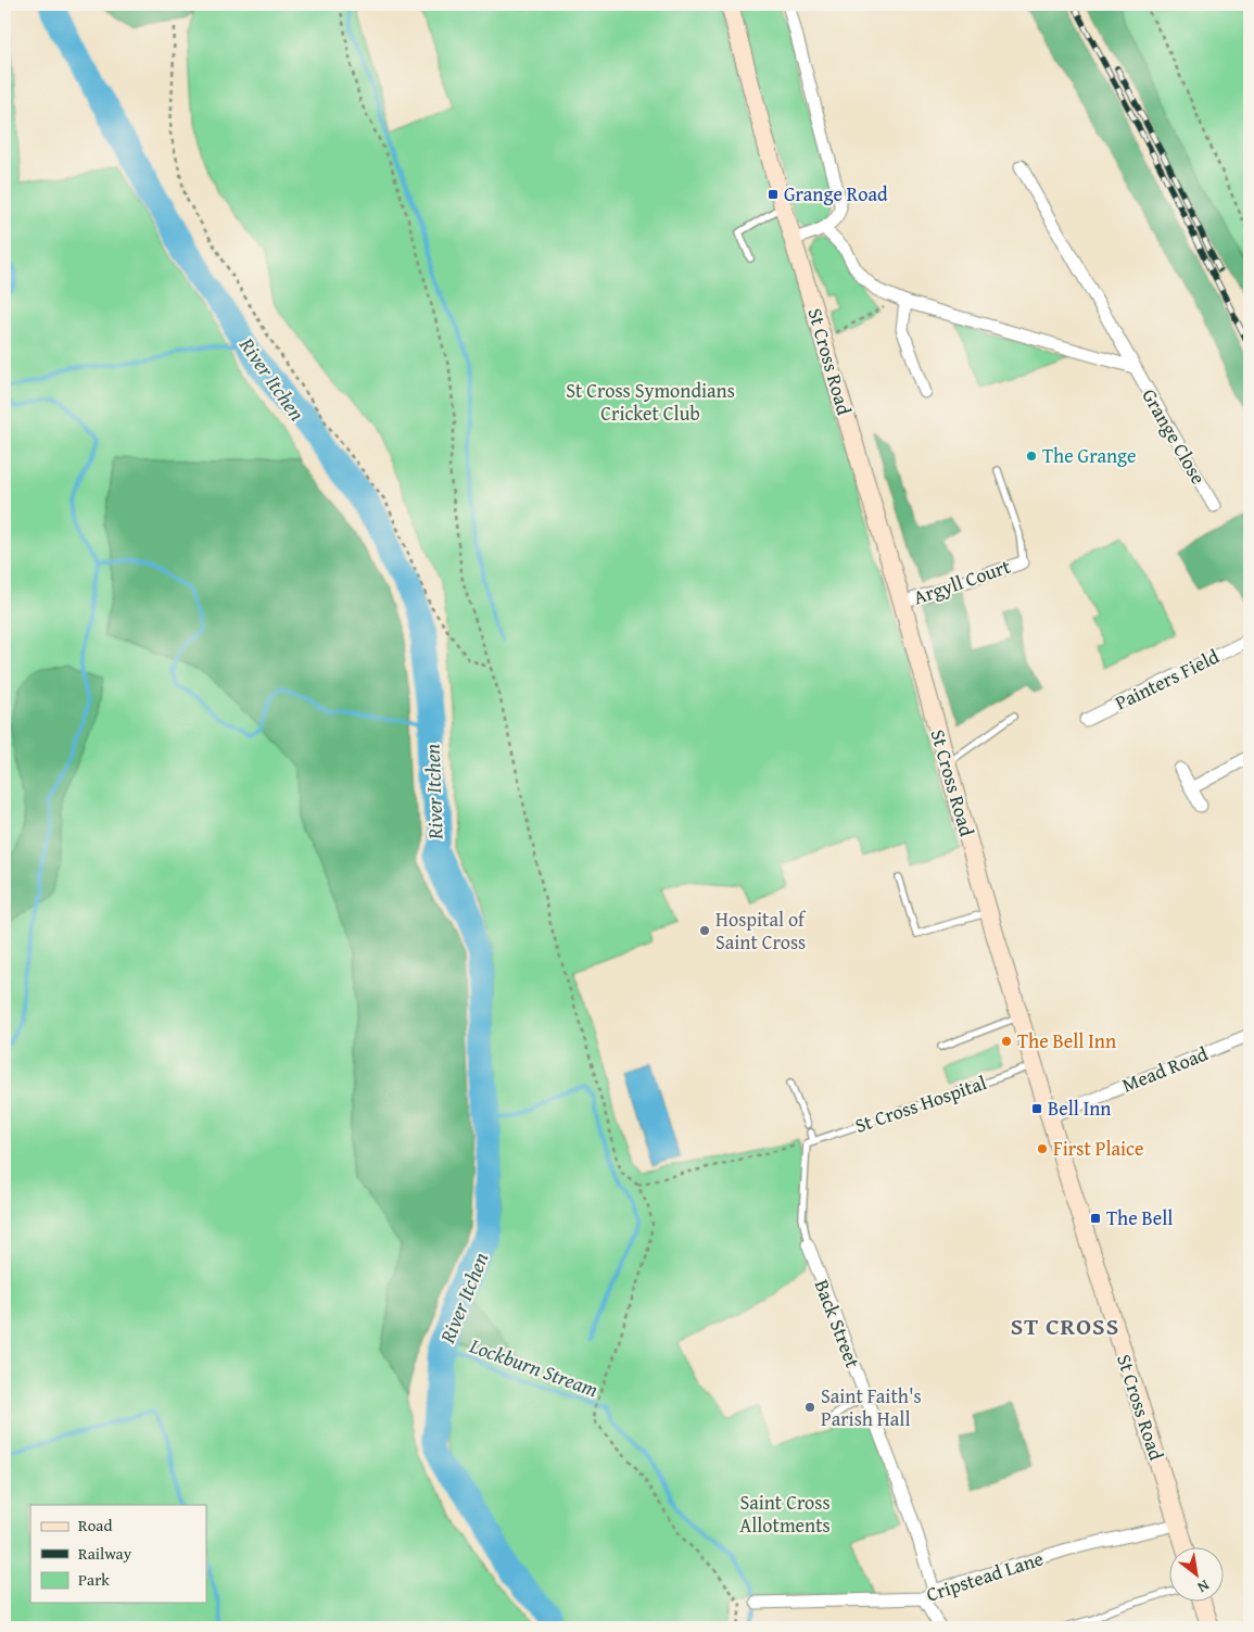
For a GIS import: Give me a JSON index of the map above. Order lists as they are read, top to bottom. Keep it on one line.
{"streets":{"main road":["St Cross Road"],"street":["Grange Close","Argyll Court","Painters Field","Mead Road","Back Street","Cripstead Lane"],"lane":["St Cross Hospital"]},"crossings":[["St Cross Road","Argyll Court"],["St Cross Road","Mead Road"],["St Cross Road","St Cross Hospital"],["St Cross Road","Cripstead Lane"],["St Cross Hospital","Back Street"],["Back Street","Cripstead Lane"]],"districts":["ST CROSS"],"water":["River Itchen","Lockburn Stream"],"parks":["St Cross Symondians Cricket Club","Saint Cross Allotments"],"places":{"transit":["Grange Road","Bell Inn","The Bell"],"other":["The Grange","Hospital of Saint Cross","The Bell Inn","First Plaice","Saint Faith's Parish Hall"]},"legend":["Road","Railway","Park"],"north":"bottom right"}
